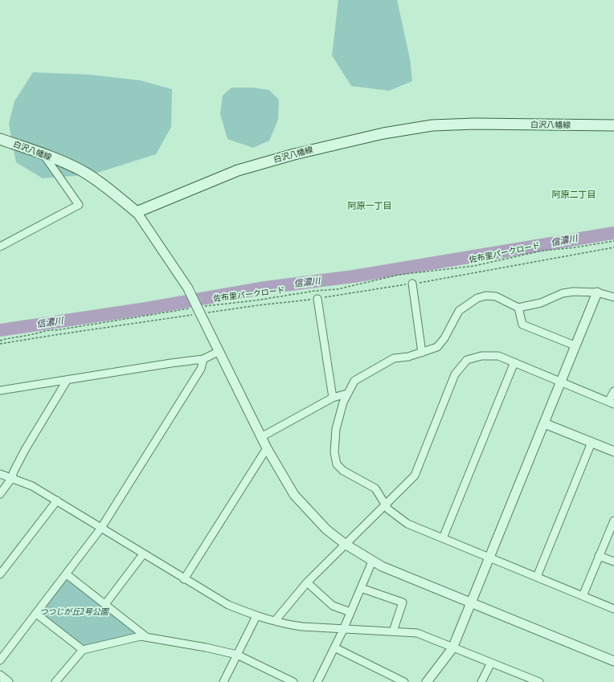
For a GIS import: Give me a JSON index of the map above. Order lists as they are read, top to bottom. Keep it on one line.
{"streets":{"main road":["白沢八幡線"],"path":["佐布里パークロード"]},"districts":["阿原二丁目","阿原一丁目"],"water":["信濃川"],"parks":["つつじが丘2号公園"]}
